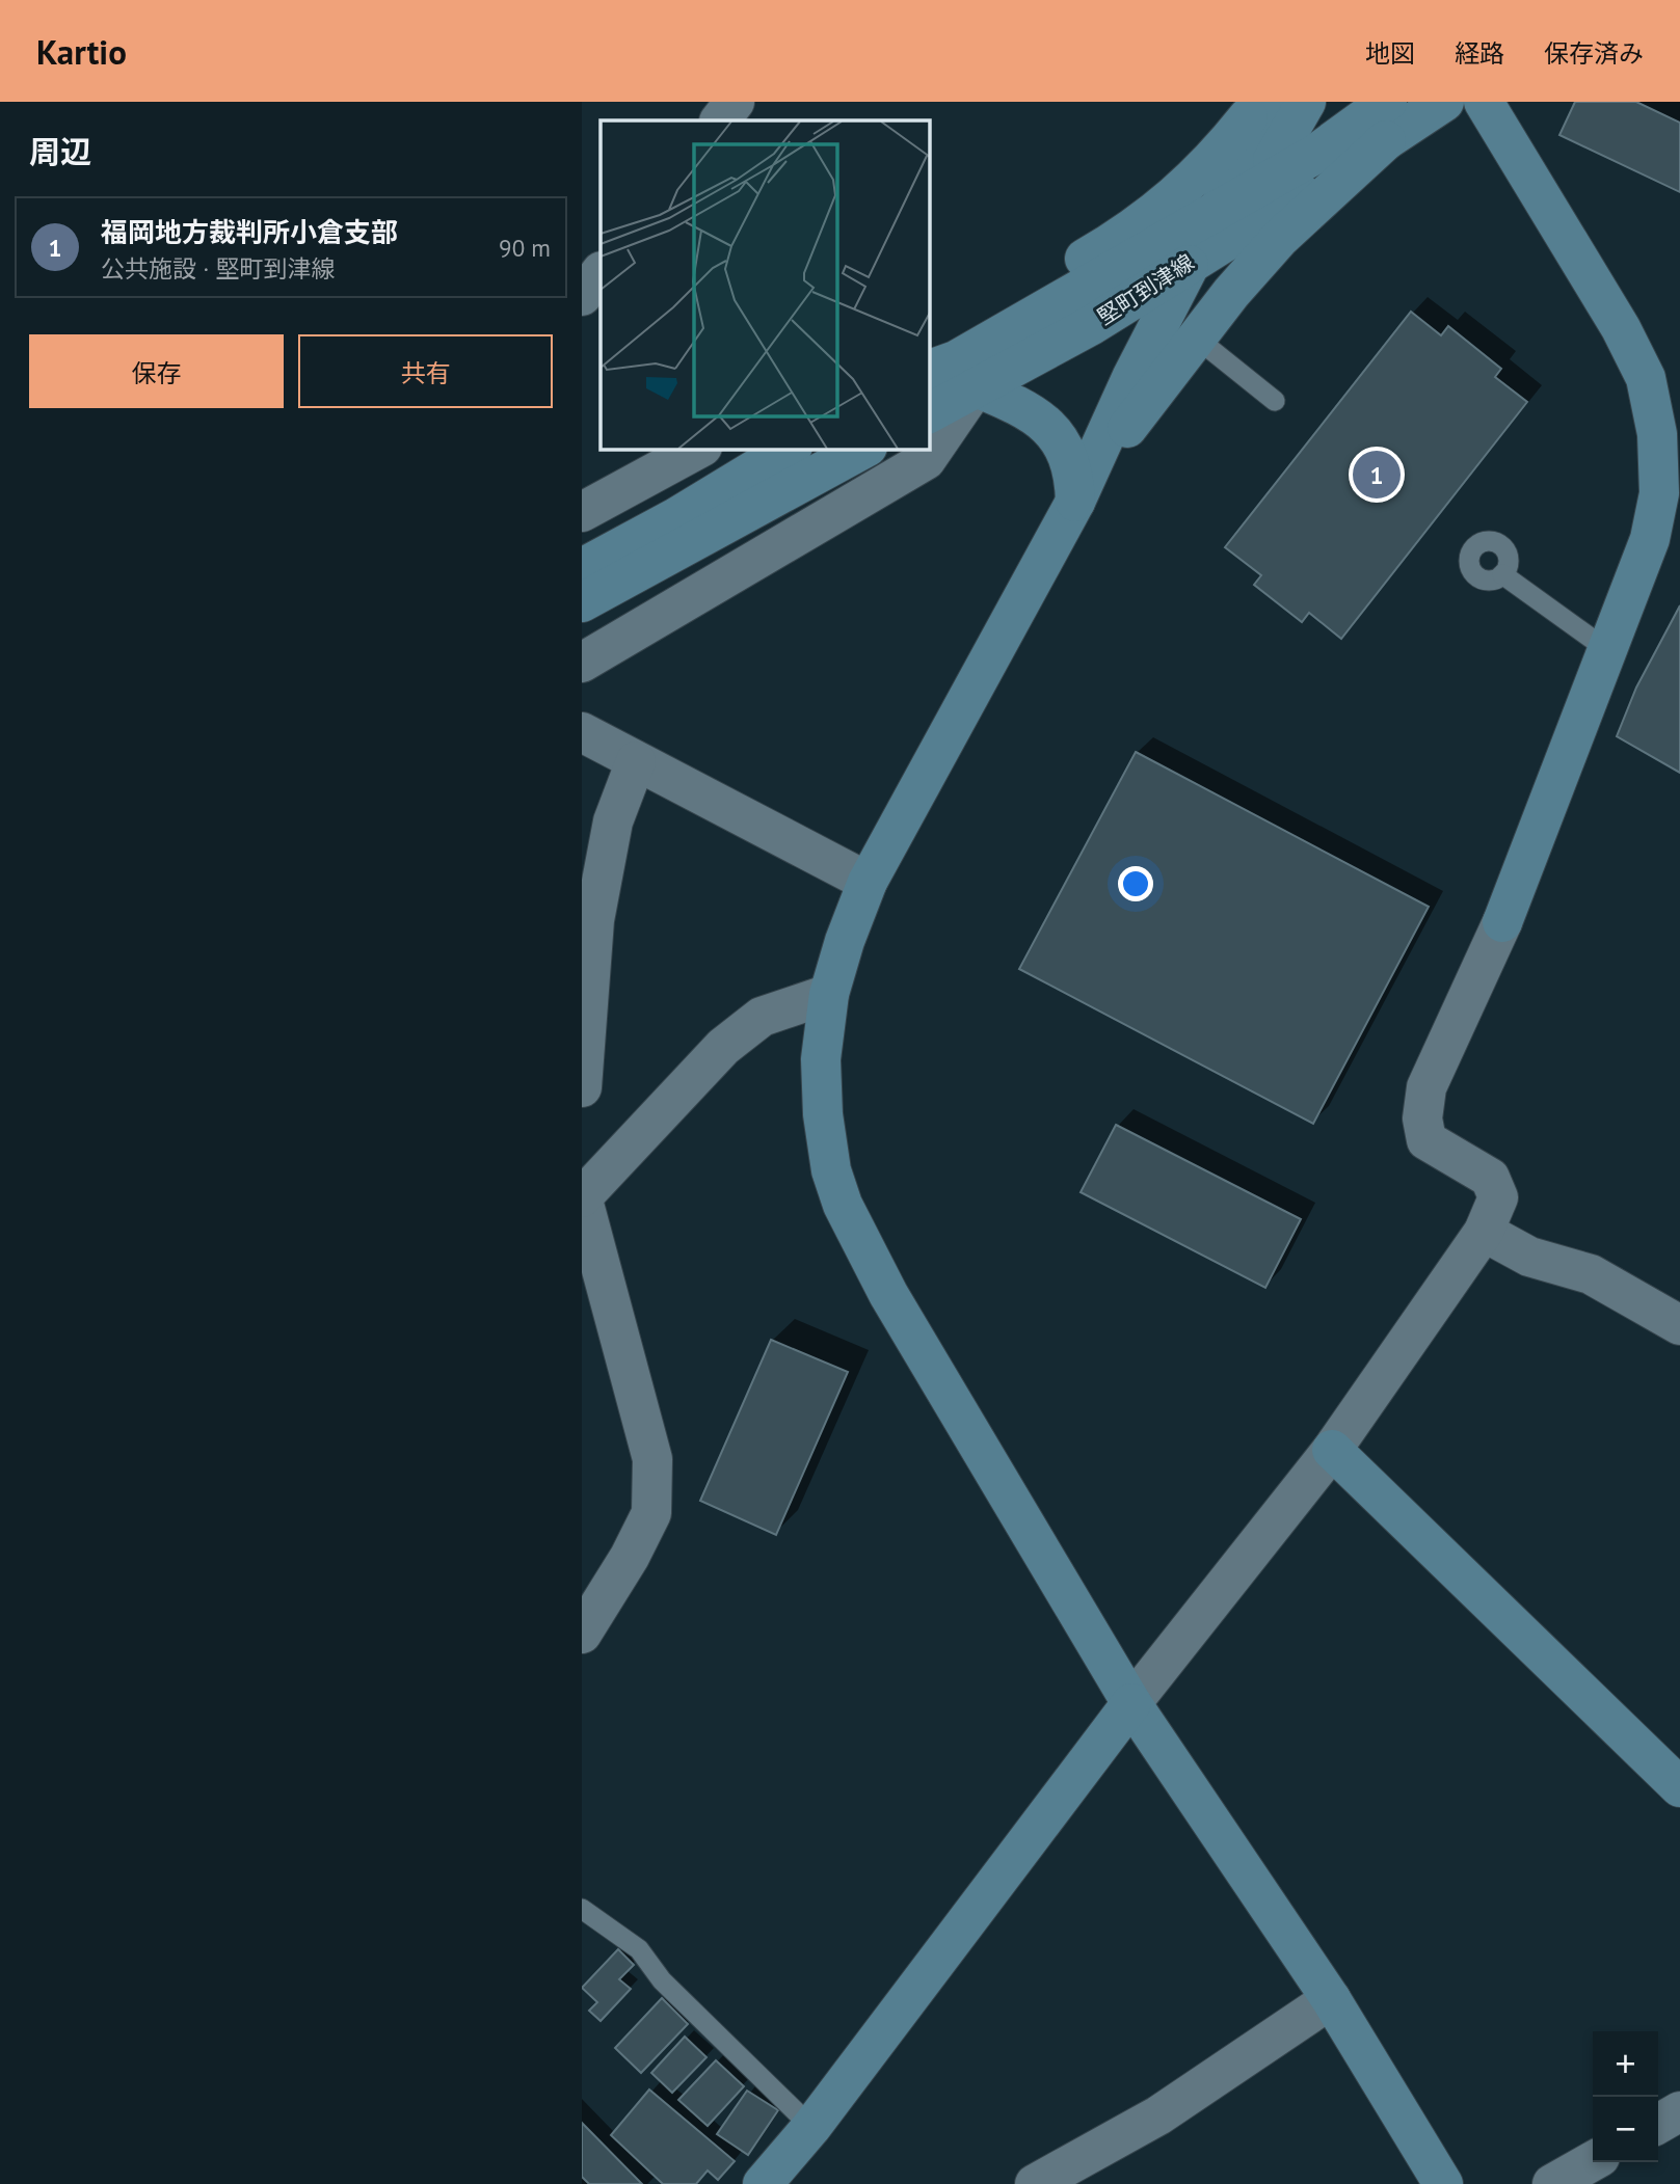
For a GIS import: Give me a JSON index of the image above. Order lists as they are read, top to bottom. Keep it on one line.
{"streets":{"street":["堅町到津線"]},"page":{"header":"Kartio","nav":["地図","経路","保存済み"],"heading":"周辺","list":[{"mark":"1","name":"福岡地方裁判所小倉支部","note":"公共施設 · 堅町到津線","value":"90 m"}],"buttons":["保存","共有"],"pins":"1","map_buttons":["+","−"]}}
